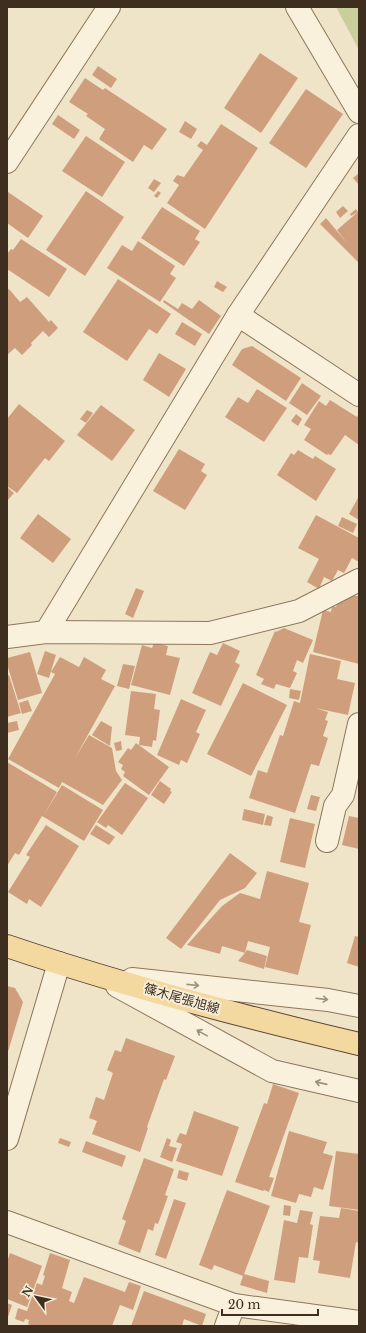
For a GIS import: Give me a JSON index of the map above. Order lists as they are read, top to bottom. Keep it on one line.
{"streets":{"main road":["篠木尾張旭線"]},"scale_bar":"20 m","north":"top left"}
